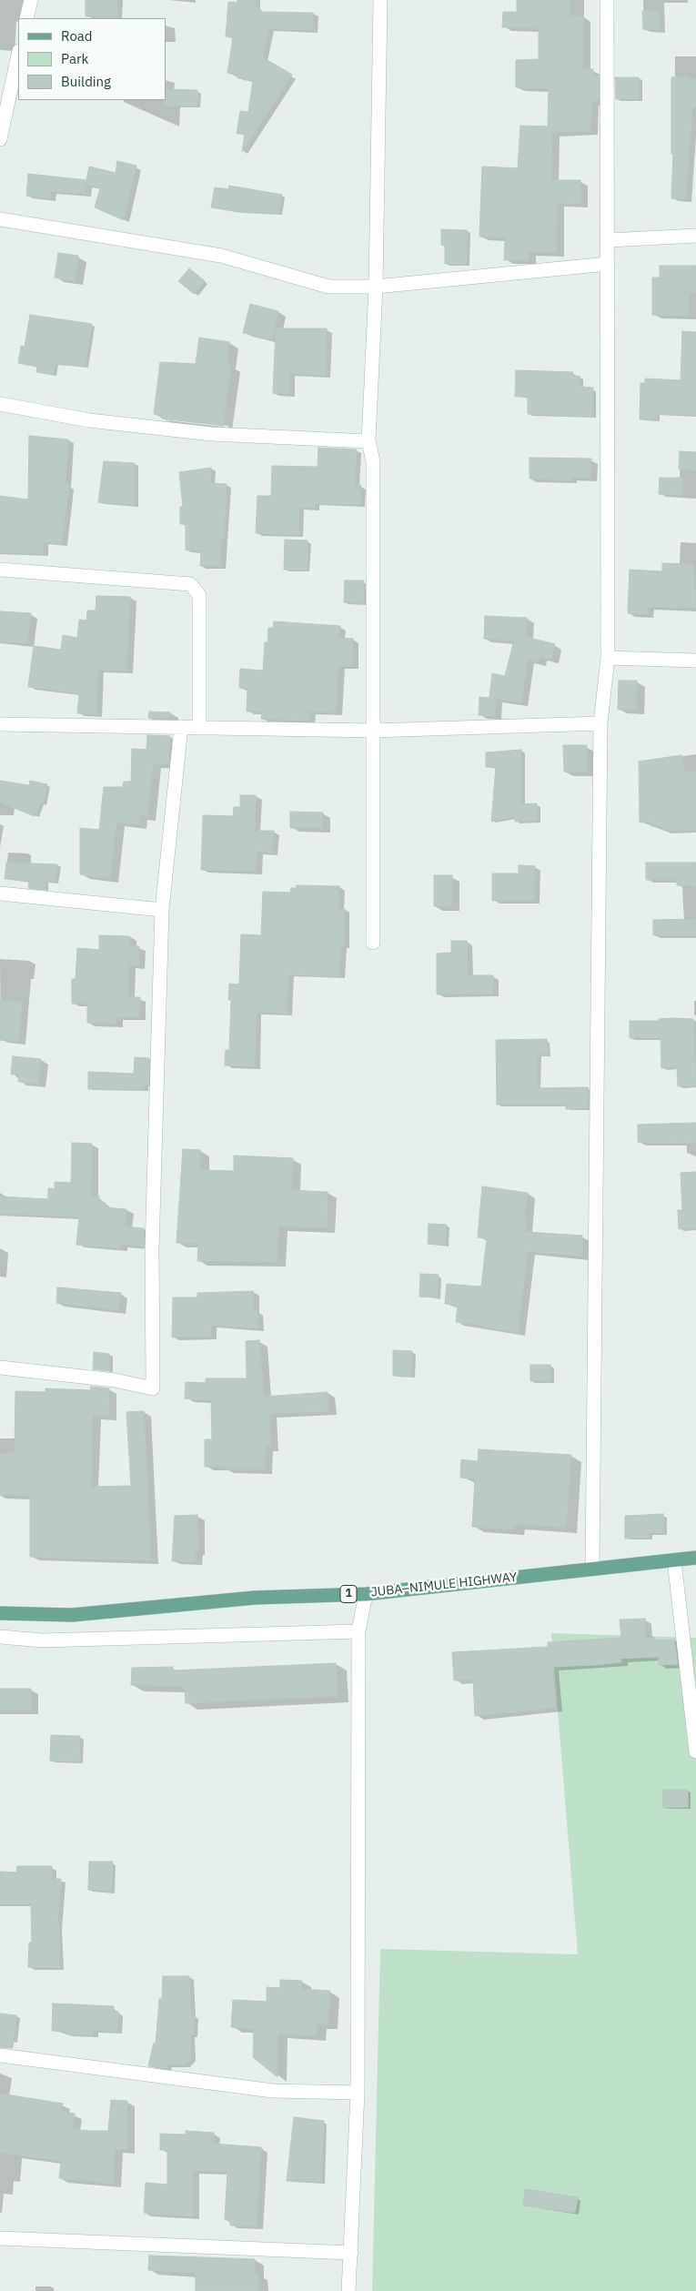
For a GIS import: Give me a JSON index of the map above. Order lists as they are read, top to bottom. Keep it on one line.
{"streets":{"main road":["JUBA–NIMULE HIGHWAY","1"]},"legend":["Road","Park","Building"]}
